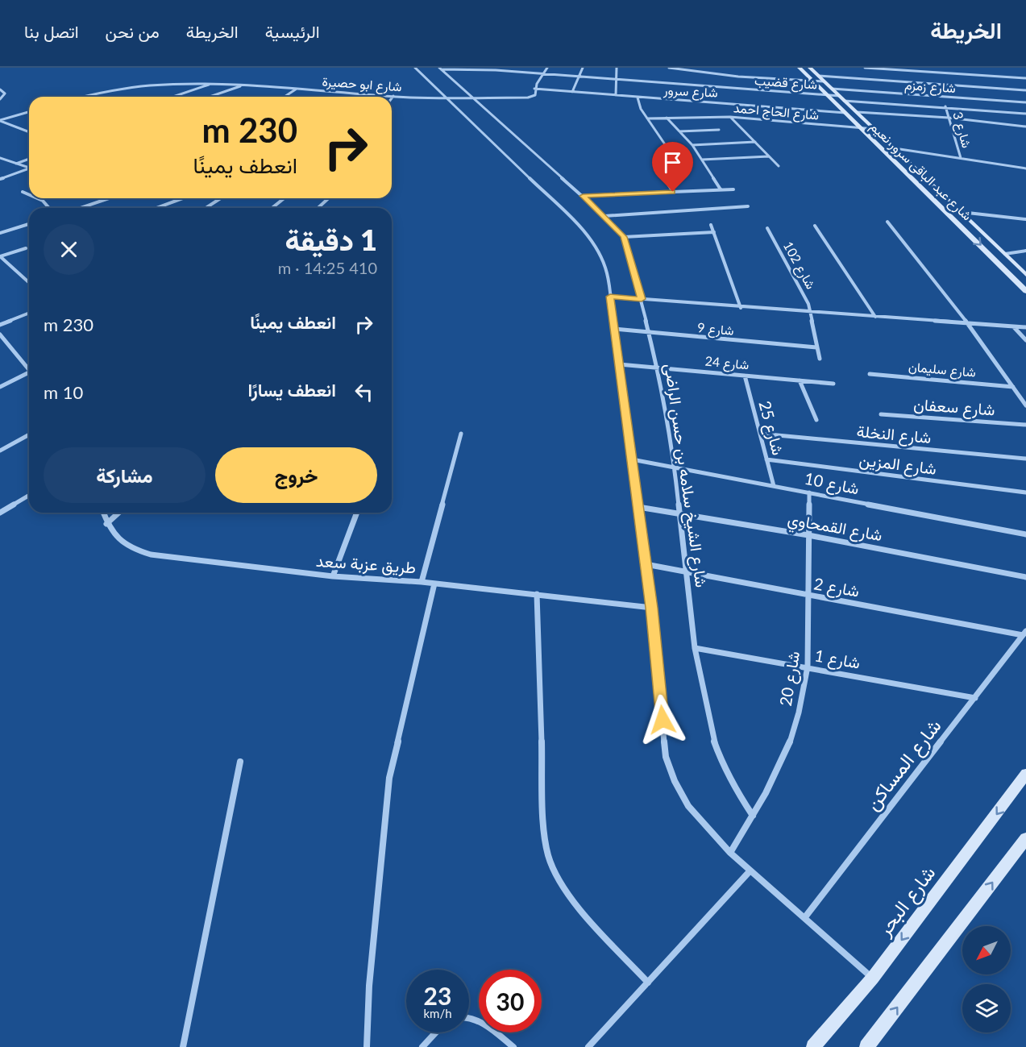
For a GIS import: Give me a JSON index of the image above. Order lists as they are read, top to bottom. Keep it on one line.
{"streets":{"street":["شارع قضيب","شارع ابو حصيرة","شارع زمزم","شارع سرور","شارع الحاج احمد","شارع 3","شارع عبد الباقى سرور نعيم","شارع 102","شارع 9","شارع 24","شارع سليمان","شارع سعفان","شارع 25","شارع النخلة","شارع المزين","شارع الشيخ سلامه بن حسن الراضى","شارع 10","شارع القمحاوي","طريق عزبة سعد","شارع 2","شارع 1","شارع 20","شارع المساكن","شارع البحر"]},"crossings":[["شارع قضيب","شارع 3"],["شارع قضيب","شارع عبد الباقى سرور نعيم"],["شارع قضيب","شارع الشيخ سلامه بن حسن الراضى"],["شارع ابو حصيرة","شارع سرور"],["شارع ابو حصيرة","شارع الشيخ سلامه بن حسن الراضى"],["شارع زمزم","شارع عبد الباقى سرور نعيم"],["شارع سرور","شارع عبد الباقى سرور نعيم"],["شارع الحاج احمد","شارع عبد الباقى سرور نعيم"],["شارع 102","شارع 9"],["شارع 9","شارع الشيخ سلامه بن حسن الراضى"],["شارع 24","شارع 25"],["شارع 24","شارع الشيخ سلامه بن حسن الراضى"],["شارع 25","شارع النخلة"],["شارع 25","شارع المزين"],["شارع 25","شارع 10"],["شارع الشيخ سلامه بن حسن الراضى","شارع 10"],["شارع الشيخ سلامه بن حسن الراضى","شارع القمحاوي"],["شارع الشيخ سلامه بن حسن الراضى","شارع 2"],["شارع الشيخ سلامه بن حسن الراضى","شارع 1"],["شارع الشيخ سلامه بن حسن الراضى","شارع 20"],["شارع 10","شارع 20"],["شارع القمحاوي","شارع 20"],["شارع 2","شارع 20"],["شارع 2","شارع المساكن"],["شارع 1","شارع 20"],["شارع 1","شارع المساكن"]],"north":"bottom left","page":{"header":"الخريطة","nav":["الرئيسية","الخريطة","من نحن","اتصل بنا"],"turn":["230 m","انعطف يمينًا"],"heading":["1 دقيقة","410 m · 14:25"],"list":[{"name":"انعطف يمينًا","value":"230 m"},{"name":"انعطف يسارًا","value":"10 m"}],"buttons":["خروج","مشاركة"],"speed":"23 km/h","limit":"30"}}
